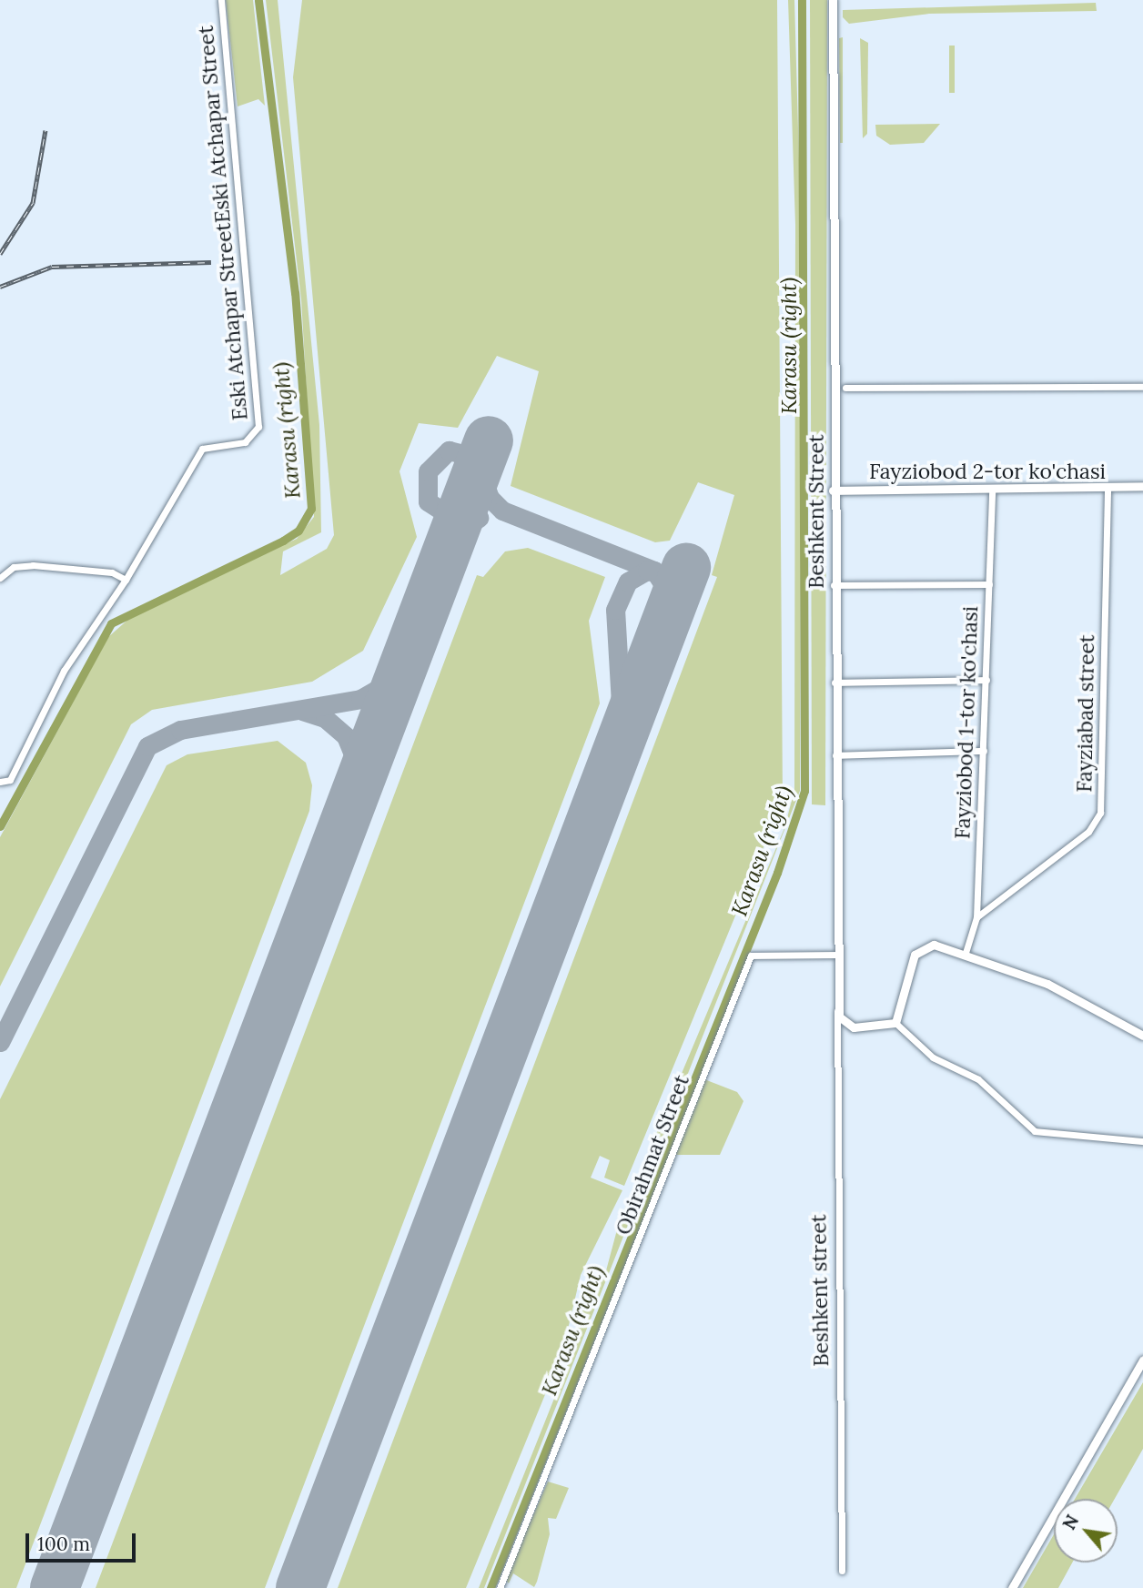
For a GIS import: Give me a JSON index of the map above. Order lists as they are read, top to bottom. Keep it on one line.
{"streets":{"street":["Fayziobod 2-tor ko'chasi","Beshkent Street","Fayziabad street","Fayziobod 1-tor ko'chasi","Obirahmat Street","Beshkent street"]},"crossings":[["Fayziobod 2-tor ko'chasi","Beshkent Street"],["Fayziobod 2-tor ko'chasi","Fayziabad street"],["Fayziobod 2-tor ko'chasi","Fayziobod 1-tor ko'chasi"],["Beshkent Street","Obirahmat Street"],["Beshkent Street","Beshkent street"],["Fayziabad street","Fayziobod 1-tor ko'chasi"]],"water":["Karasu (right)"],"scale_bar":"100 m","north":"top left"}
